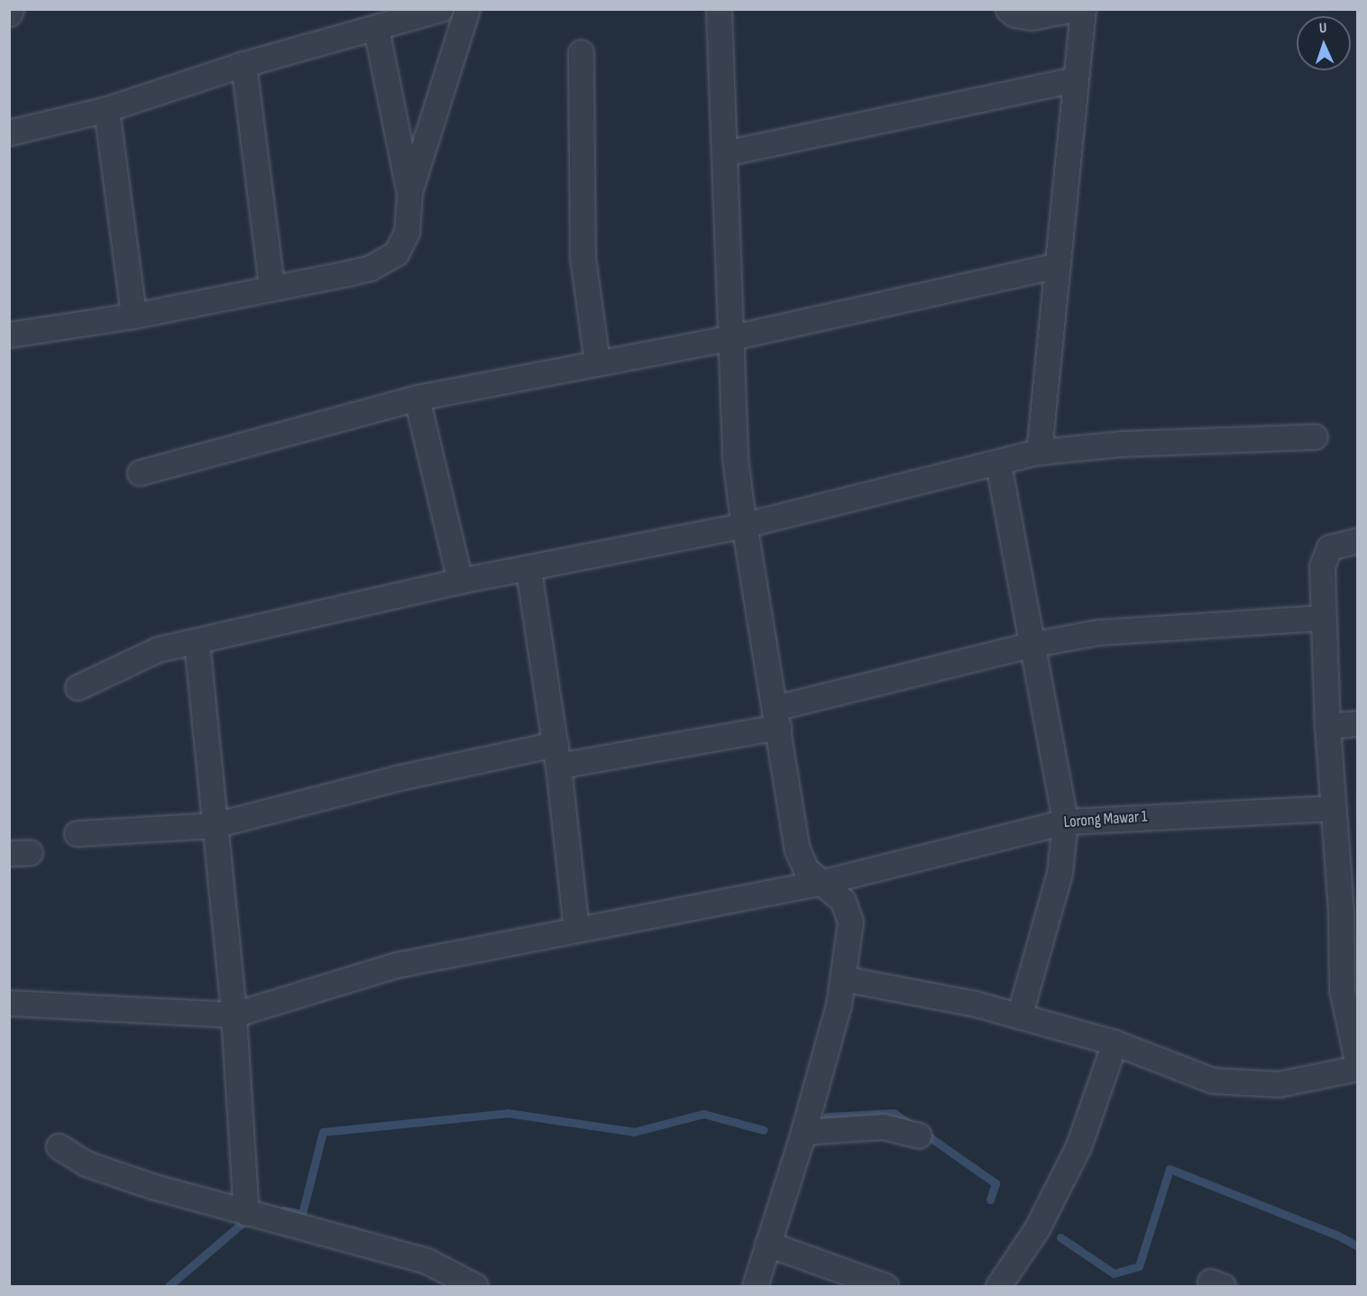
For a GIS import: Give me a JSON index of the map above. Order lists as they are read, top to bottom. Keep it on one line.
{"streets":{"street":["Lorong Mawar 1"]},"north":"top"}
